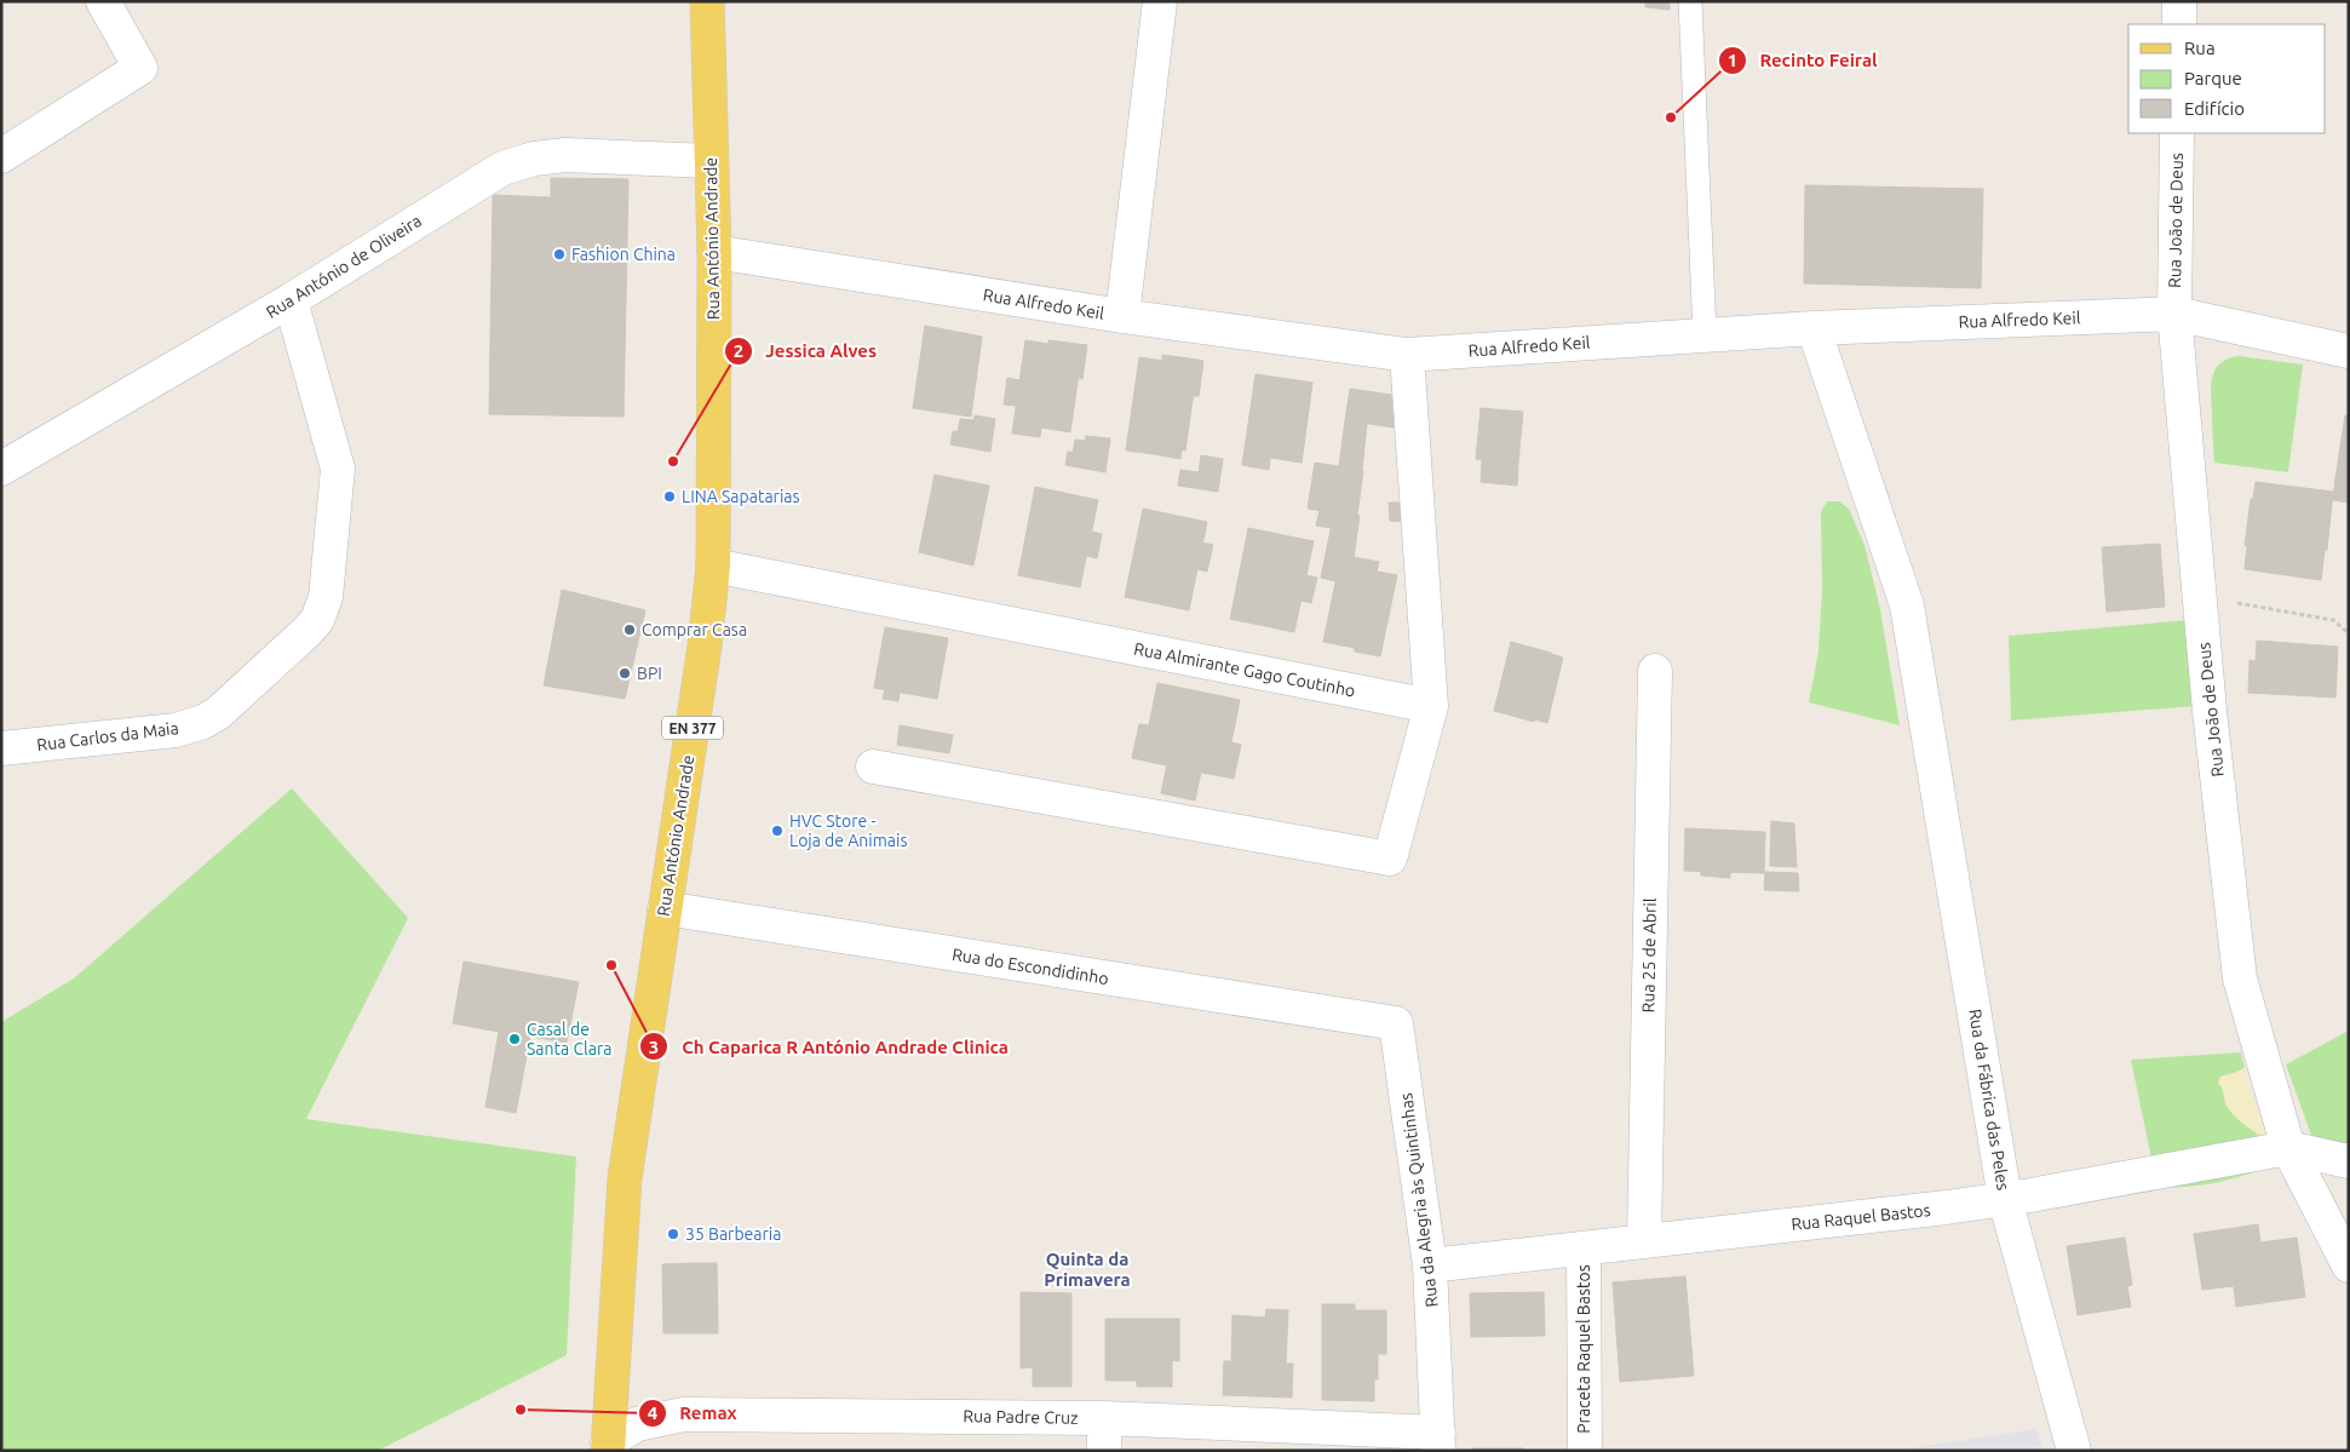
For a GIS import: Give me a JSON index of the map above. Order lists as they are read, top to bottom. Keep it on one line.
{"streets":{"main road":["Rua António Andrade","EN 377"],"street":["Rua João de Deus","Rua António de Oliveira","Rua Alfredo Keil","Rua Almirante Gago Coutinho","Rua Carlos da Maia","Rua 25 de Abril","Rua do Escondidinho","Rua da Fábrica das Peles","Rua da Alegria às Quintinhas","Rua Raquel Bastos","Praceta Raquel Bastos","Rua Padre Cruz"]},"crossings":[["Rua João de Deus","Rua Alfredo Keil"],["Rua João de Deus","Rua Raquel Bastos"],["Rua António Andrade","Rua António de Oliveira"],["Rua António Andrade","Rua Alfredo Keil"],["Rua António Andrade","Rua Almirante Gago Coutinho"],["Rua António Andrade","Rua do Escondidinho"],["Rua António Andrade","Rua Padre Cruz"],["Rua António de Oliveira","Rua Carlos da Maia"],["Rua Alfredo Keil","Rua da Fábrica das Peles"],["Rua 25 de Abril","Rua Raquel Bastos"],["Rua do Escondidinho","Rua da Alegria às Quintinhas"],["Rua da Fábrica das Peles","Rua Raquel Bastos"],["Rua da Alegria às Quintinhas","Rua Raquel Bastos"],["Rua da Alegria às Quintinhas","Rua Padre Cruz"],["Rua Raquel Bastos","Praceta Raquel Bastos"]],"districts":["Quinta da Primavera"],"places":["Recinto Feiral","Fashion China","Jessica Alves","LINA Sapatarias","Comprar Casa","BPI","HVC Store - Loja de Animais","Ch Caparica R António Andrade Clinica","Casal de Santa Clara","35 Barbearia","Remax"],"legend":["Rua","Parque","Edifício"]}
